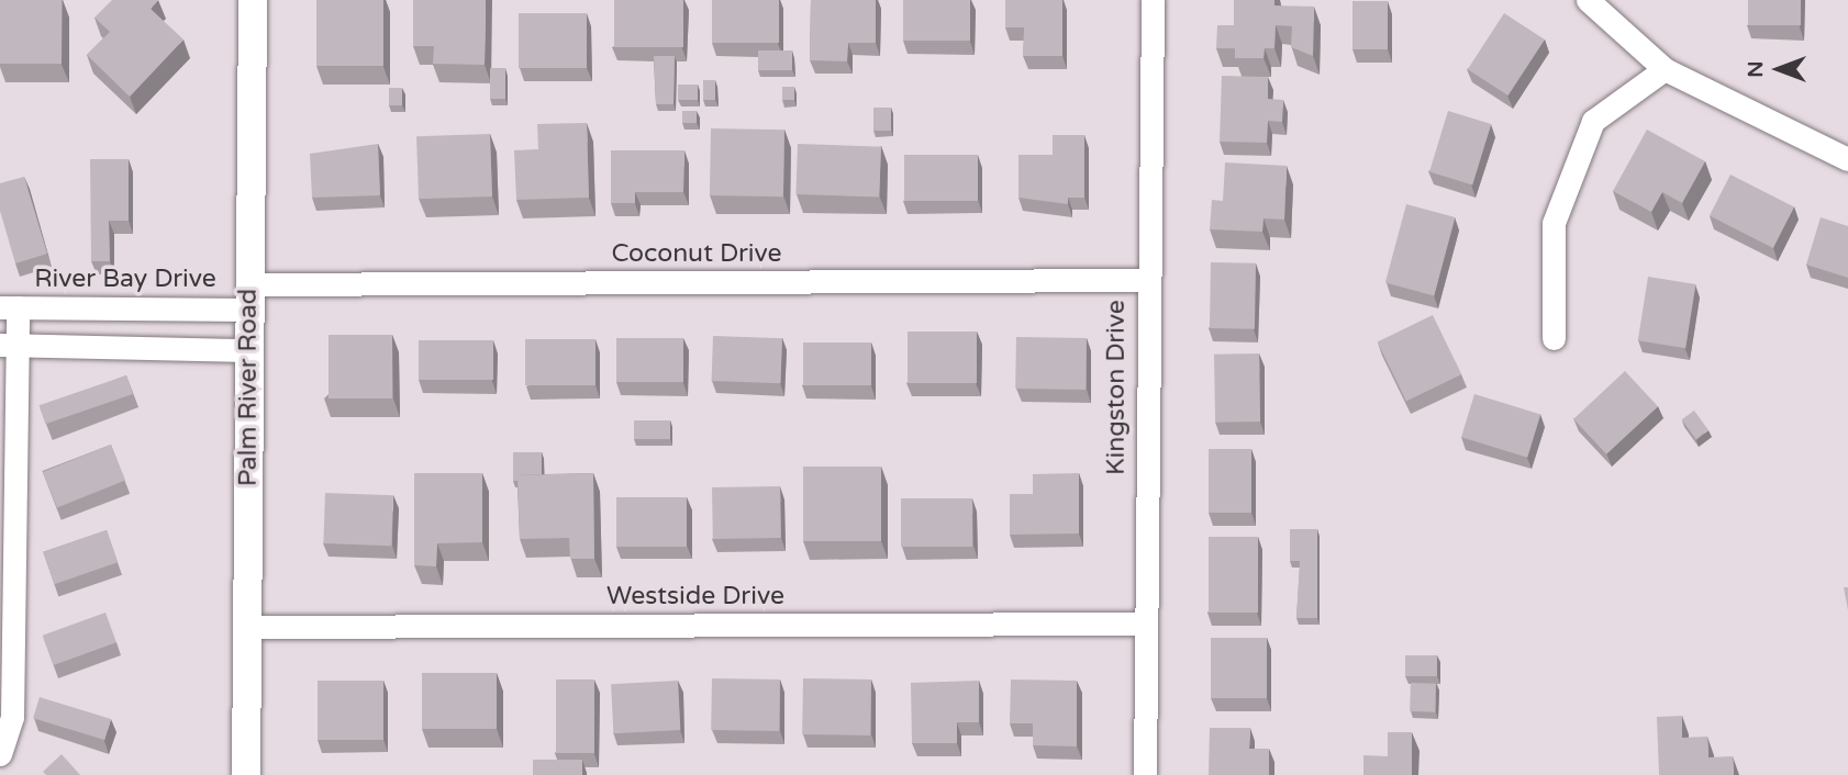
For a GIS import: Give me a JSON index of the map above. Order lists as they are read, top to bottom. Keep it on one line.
{"streets":{"street":["Coconut Drive","River Bay Drive","Palm River Road","Kingston Drive","Westside Drive"]},"crossings":[["Coconut Drive","River Bay Drive"],["Coconut Drive","Palm River Road"],["Coconut Drive","Kingston Drive"],["River Bay Drive","Palm River Road"],["Palm River Road","Westside Drive"],["Kingston Drive","Westside Drive"]],"north":"left"}
